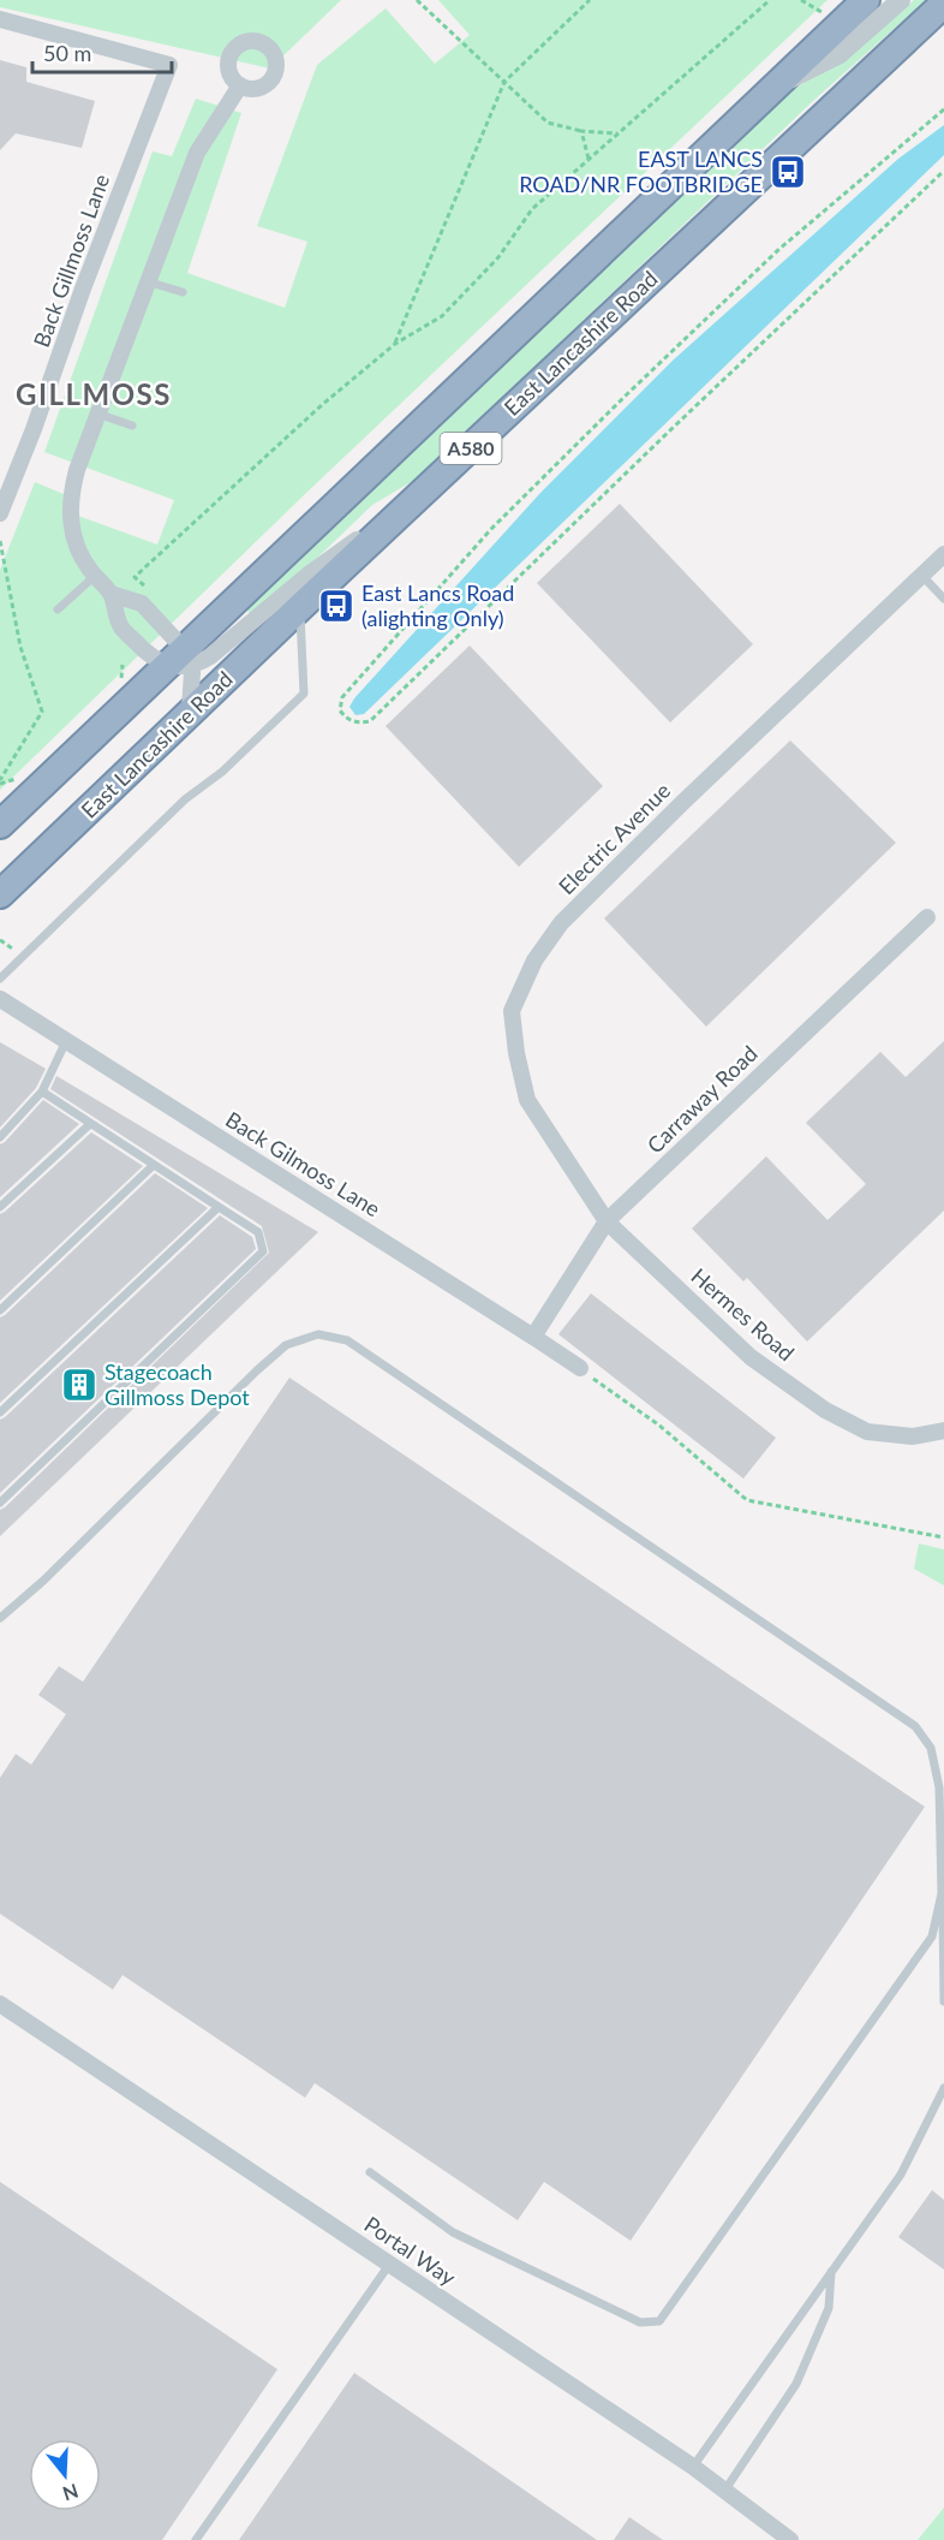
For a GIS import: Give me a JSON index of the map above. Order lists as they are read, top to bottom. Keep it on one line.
{"streets":{"highway":["East Lancashire Road","A580"],"street":["Back Gillmoss Lane","Electric Avenue","Carraway Road","Back Gilmoss Lane","Hermes Road","Portal Way"]},"crossings":[["Electric Avenue","Carraway Road"],["Electric Avenue","Hermes Road"],["Carraway Road","Back Gilmoss Lane"],["Carraway Road","Hermes Road"]],"districts":["GILLMOSS"],"places":{"bus stop":["EAST LANCS ROAD/NR FOOTBRIDGE","East Lancs Road (alighting Only)"],"building":["Stagecoach Gillmoss Depot"]},"scale_bar":"50 m","north":"bottom"}
